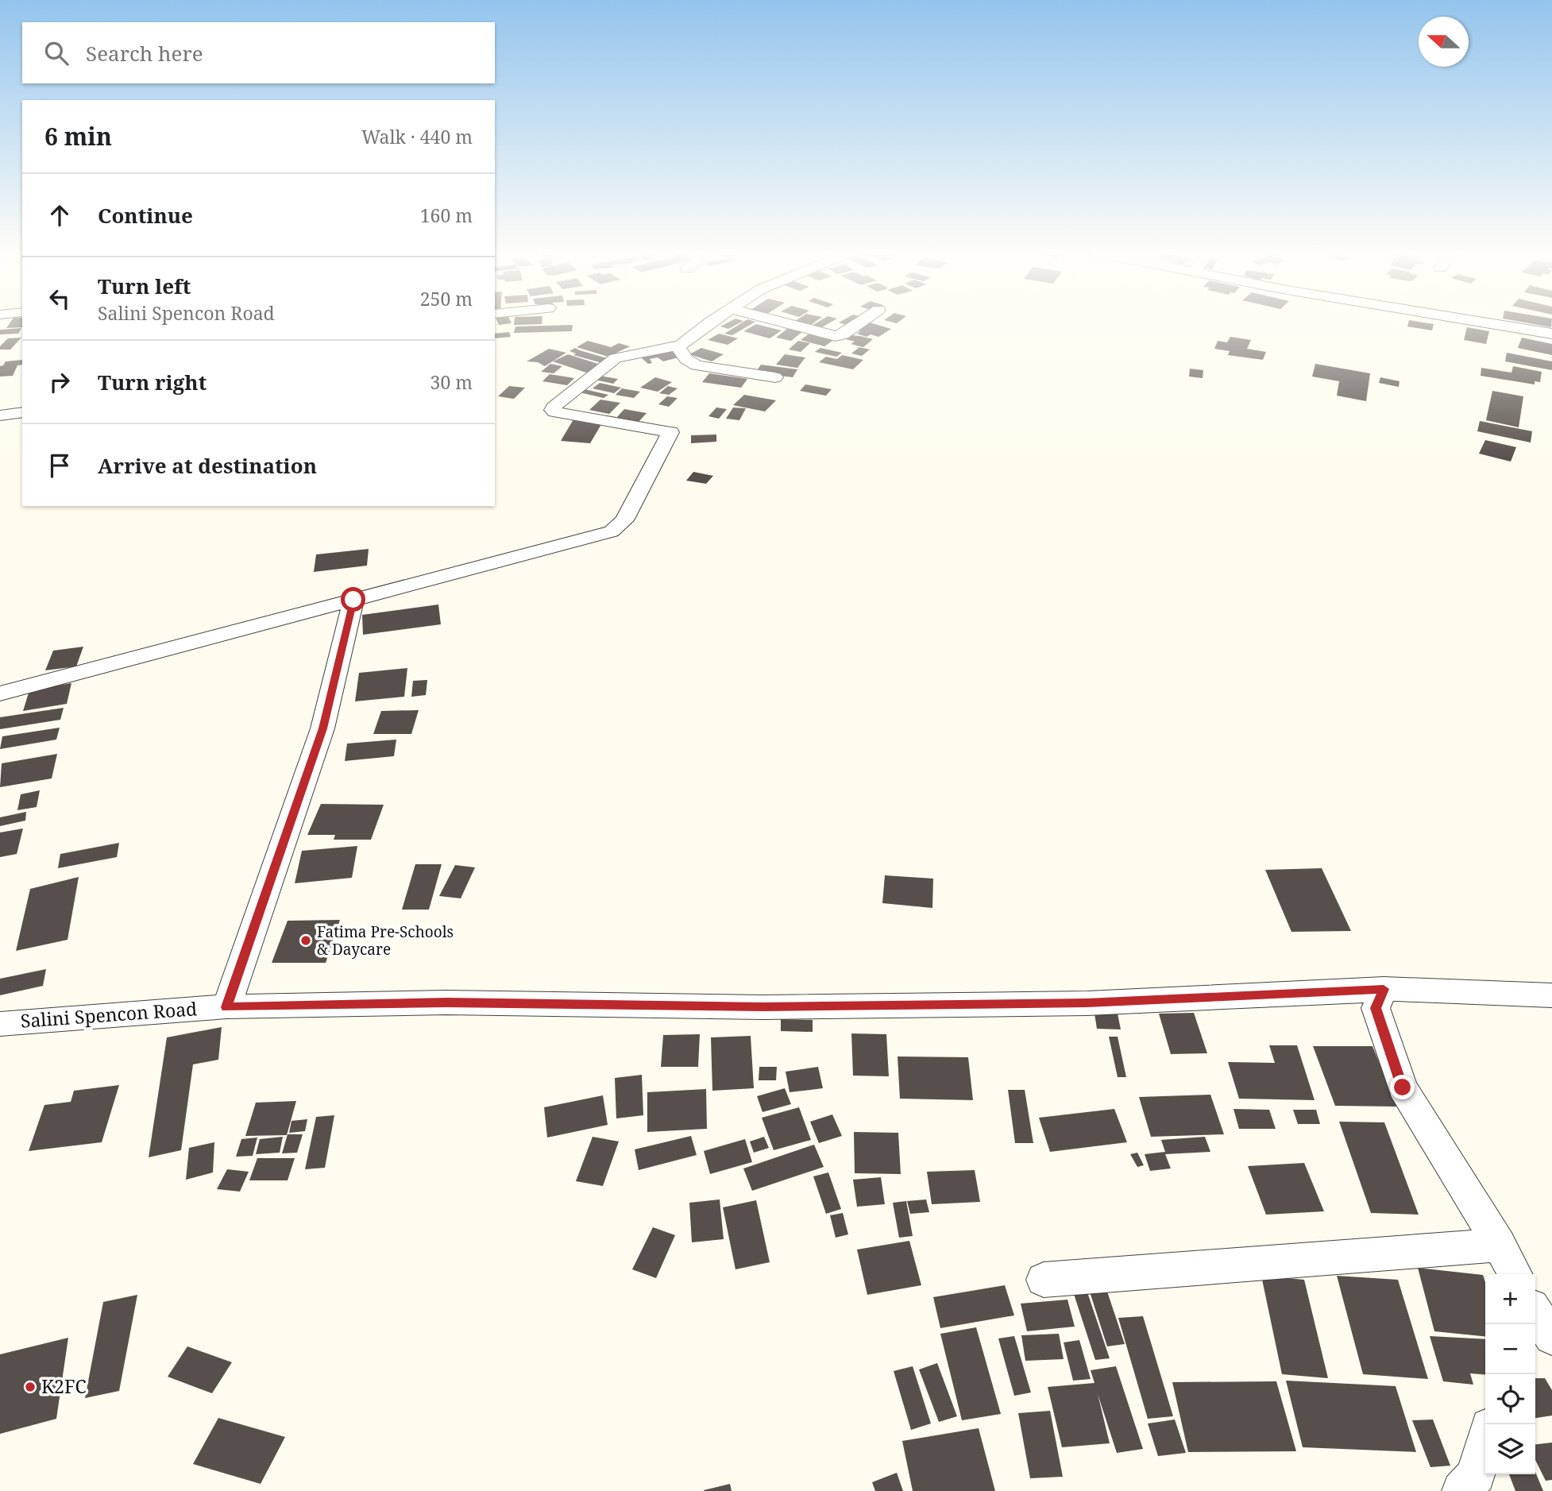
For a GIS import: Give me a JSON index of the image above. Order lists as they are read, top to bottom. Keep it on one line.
{"streets":{"street":["Salini Spencon Road"]},"places":["Fatima Pre-Schools & Daycare","K2FC"],"north":"left","page":{"search":"Search here","heading":["6 min","Walk · 440 m"],"list":[["Continue","160 m"],["Turn left","Salini Spencon Road","250 m"],["Turn right","30 m"],"Arrive at destination"],"map_buttons":["+","−"]}}
